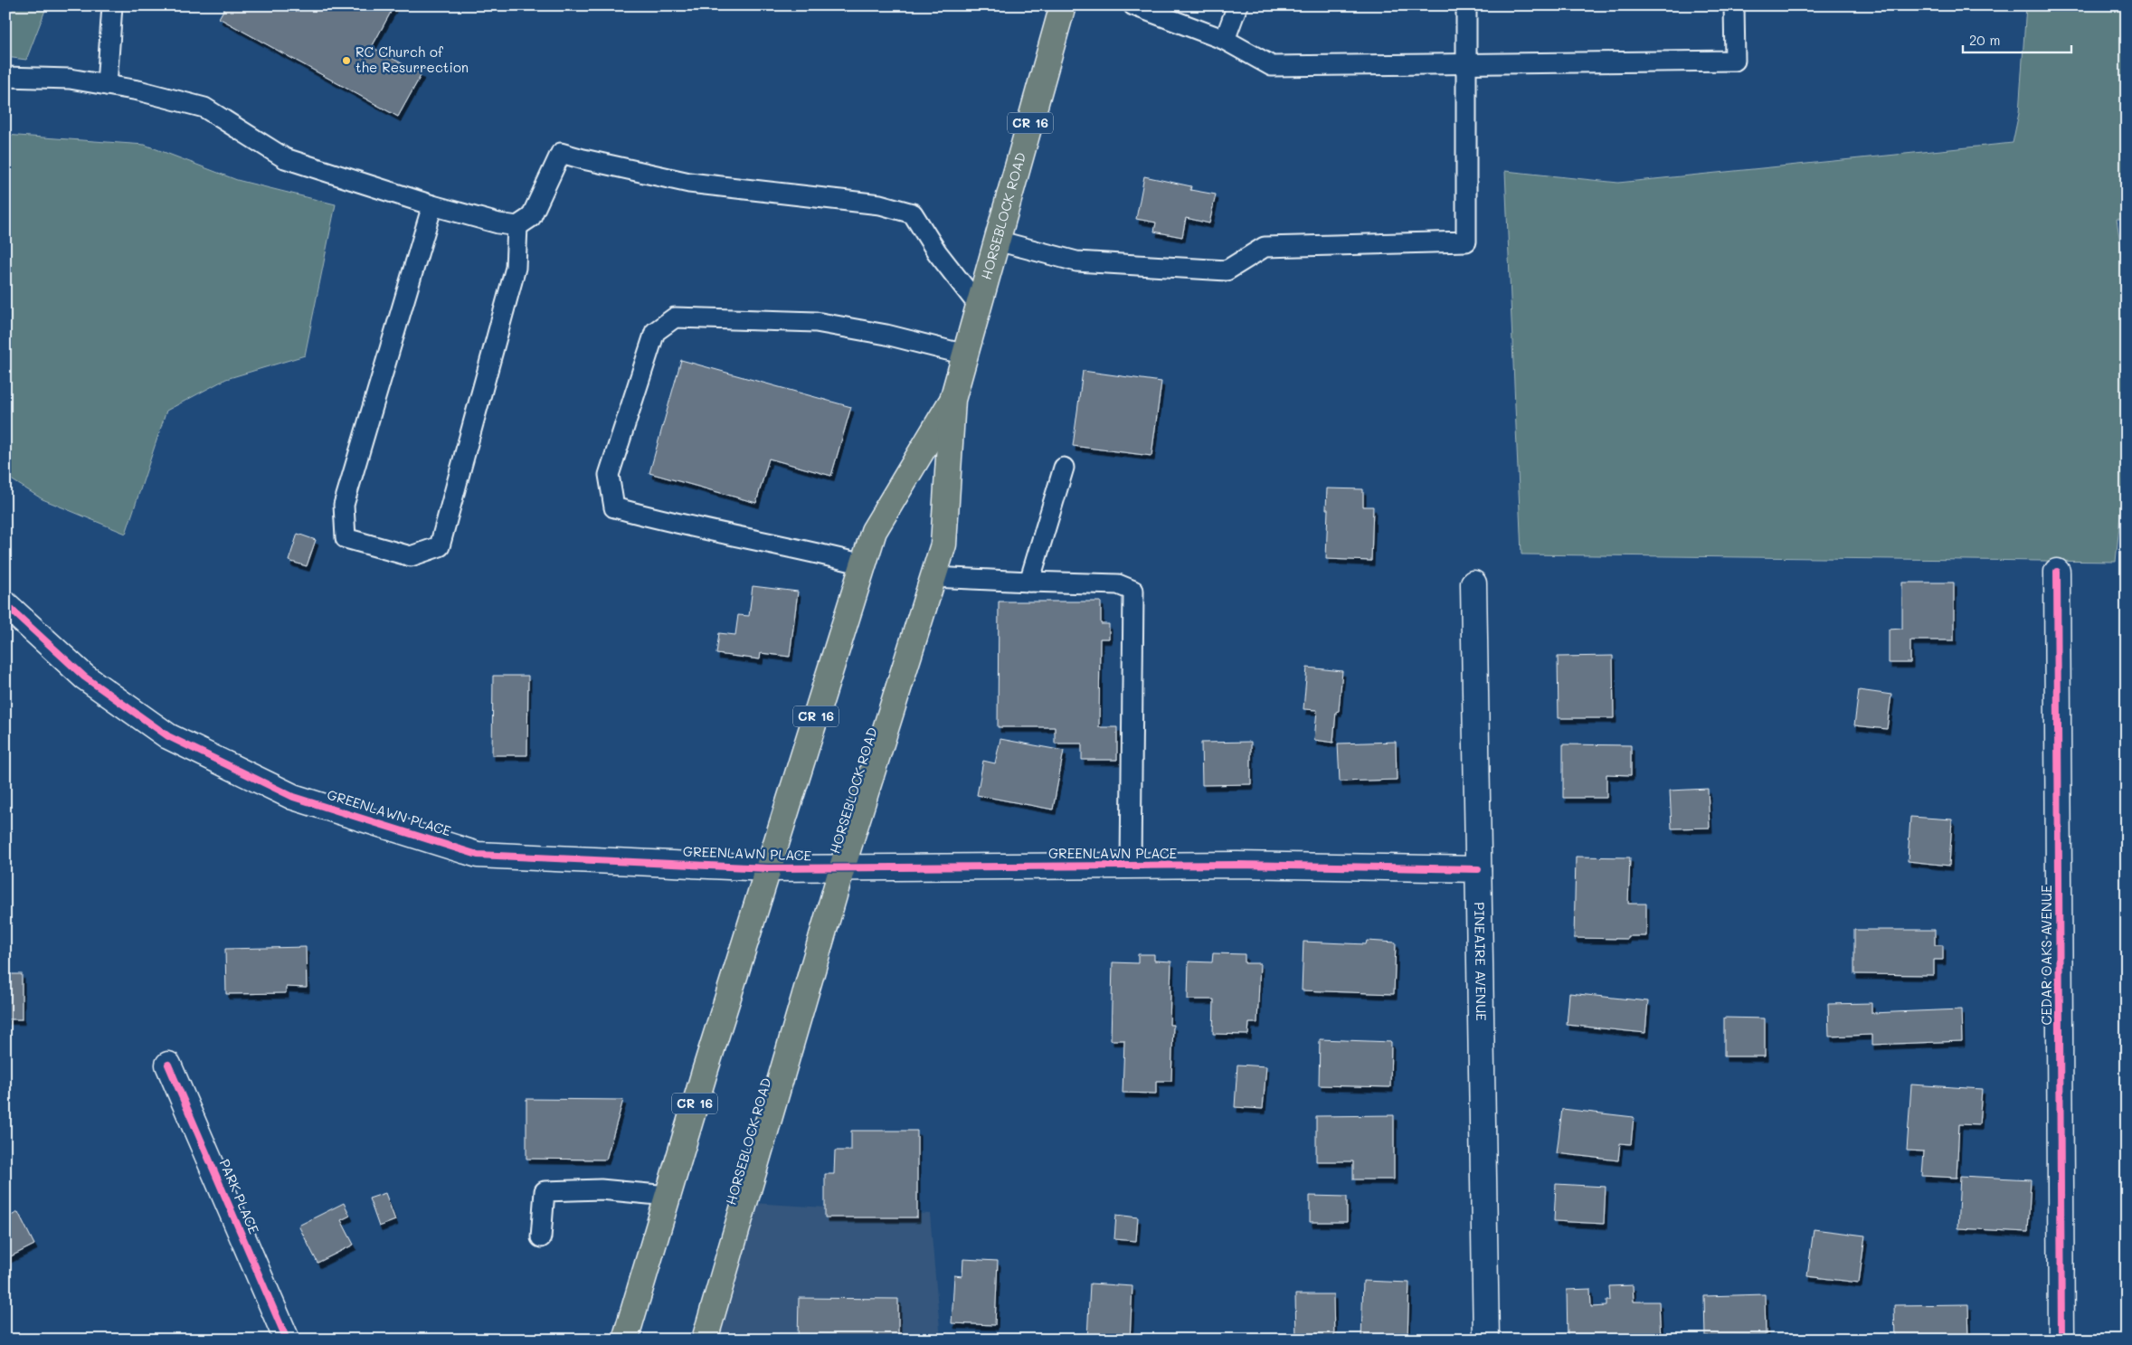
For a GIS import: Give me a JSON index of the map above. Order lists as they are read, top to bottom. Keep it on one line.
{"streets":{"main road":["CR 16","HORSEBLOCK ROAD"],"street":["GREENLAWN PLACE","CEDAR OAKS AVENUE","PINEAIRE AVENUE","PARK PLACE"]},"crossings":[["HORSEBLOCK ROAD","GREENLAWN PLACE"],["GREENLAWN PLACE","PINEAIRE AVENUE"]],"places":["RC Church of the Resurrection"],"scale_bar":"20 m"}
